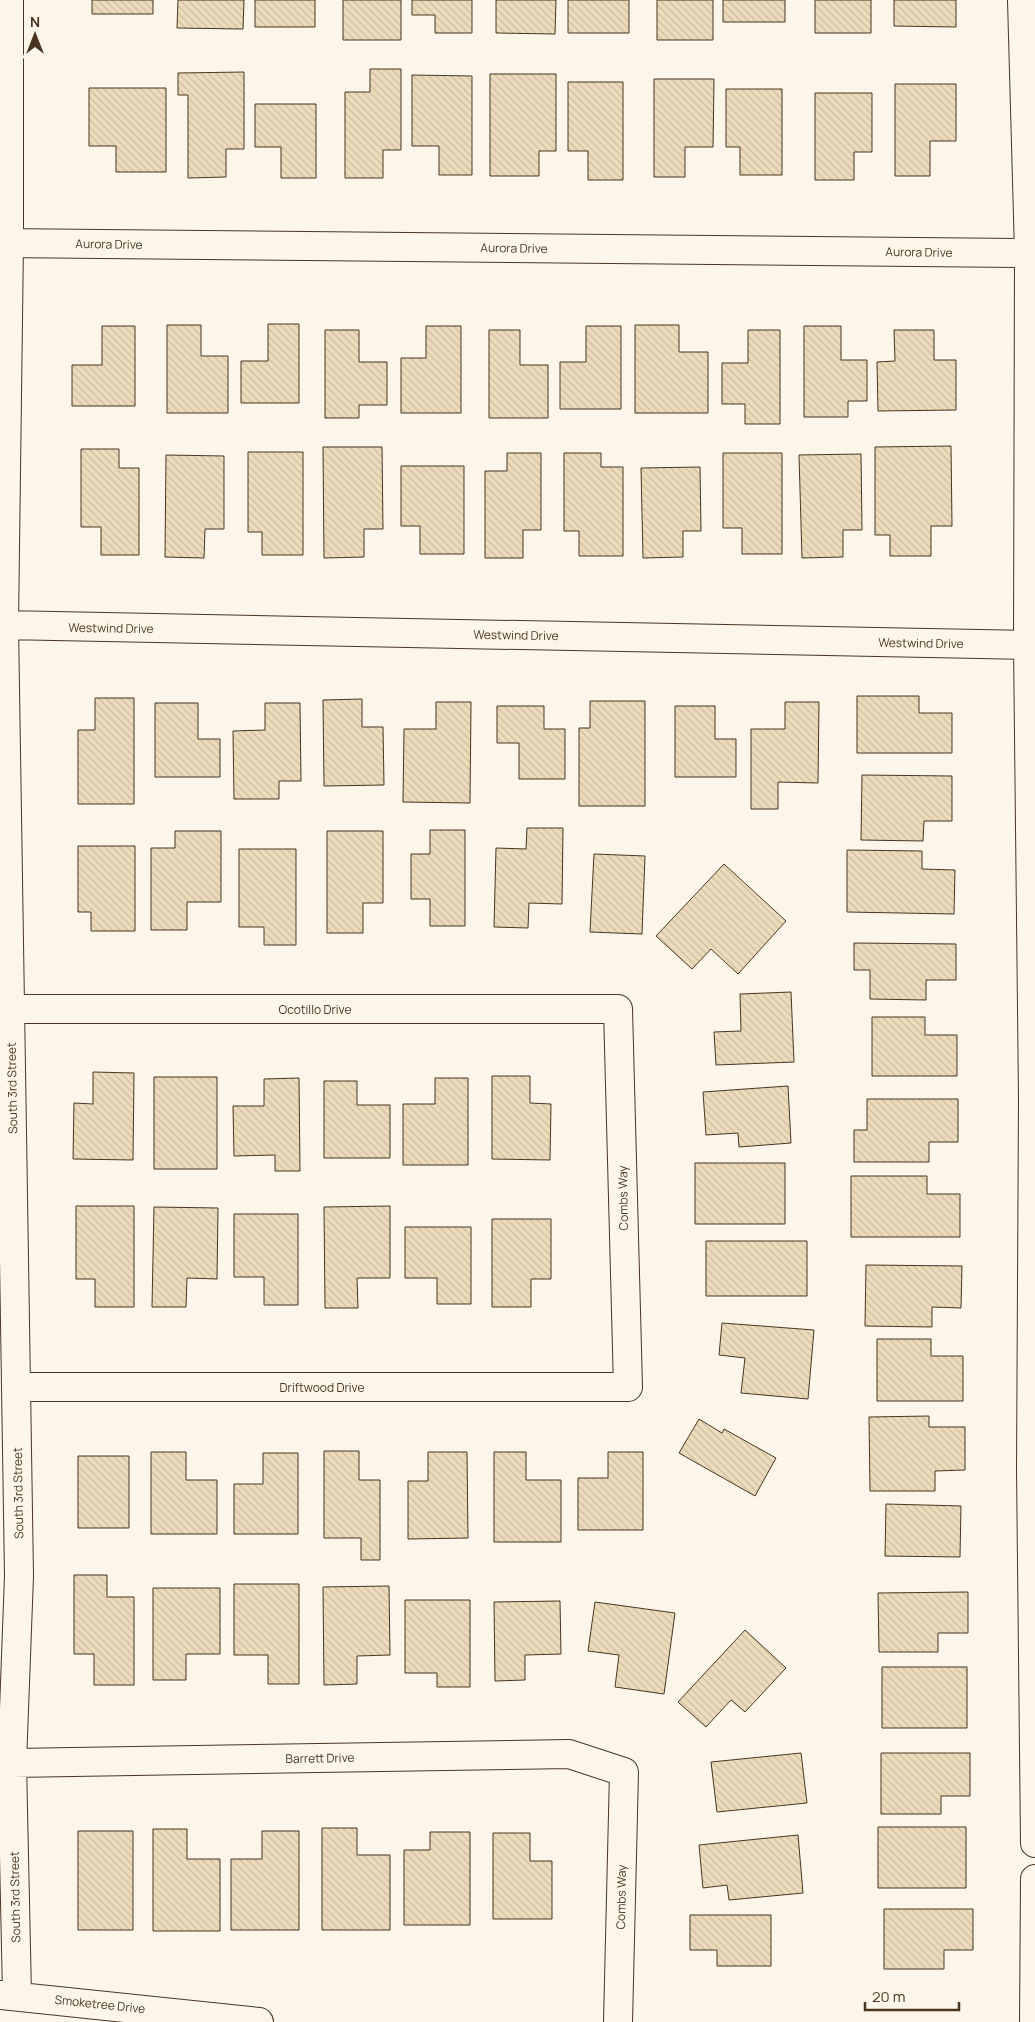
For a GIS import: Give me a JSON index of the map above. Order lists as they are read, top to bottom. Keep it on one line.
{"streets":{"street":["Aurora Drive","Westwind Drive","Ocotillo Drive","South 3rd Street","Combs Way","Driftwood Drive","Barrett Drive","Smoketree Drive"]},"crossings":[["Aurora Drive","South 3rd Street"],["Westwind Drive","South 3rd Street"],["Ocotillo Drive","South 3rd Street"],["Ocotillo Drive","Combs Way"],["South 3rd Street","Driftwood Drive"],["South 3rd Street","Barrett Drive"],["South 3rd Street","Smoketree Drive"],["Combs Way","Driftwood Drive"],["Combs Way","Barrett Drive"]],"scale_bar":"20 m","north":"top"}
